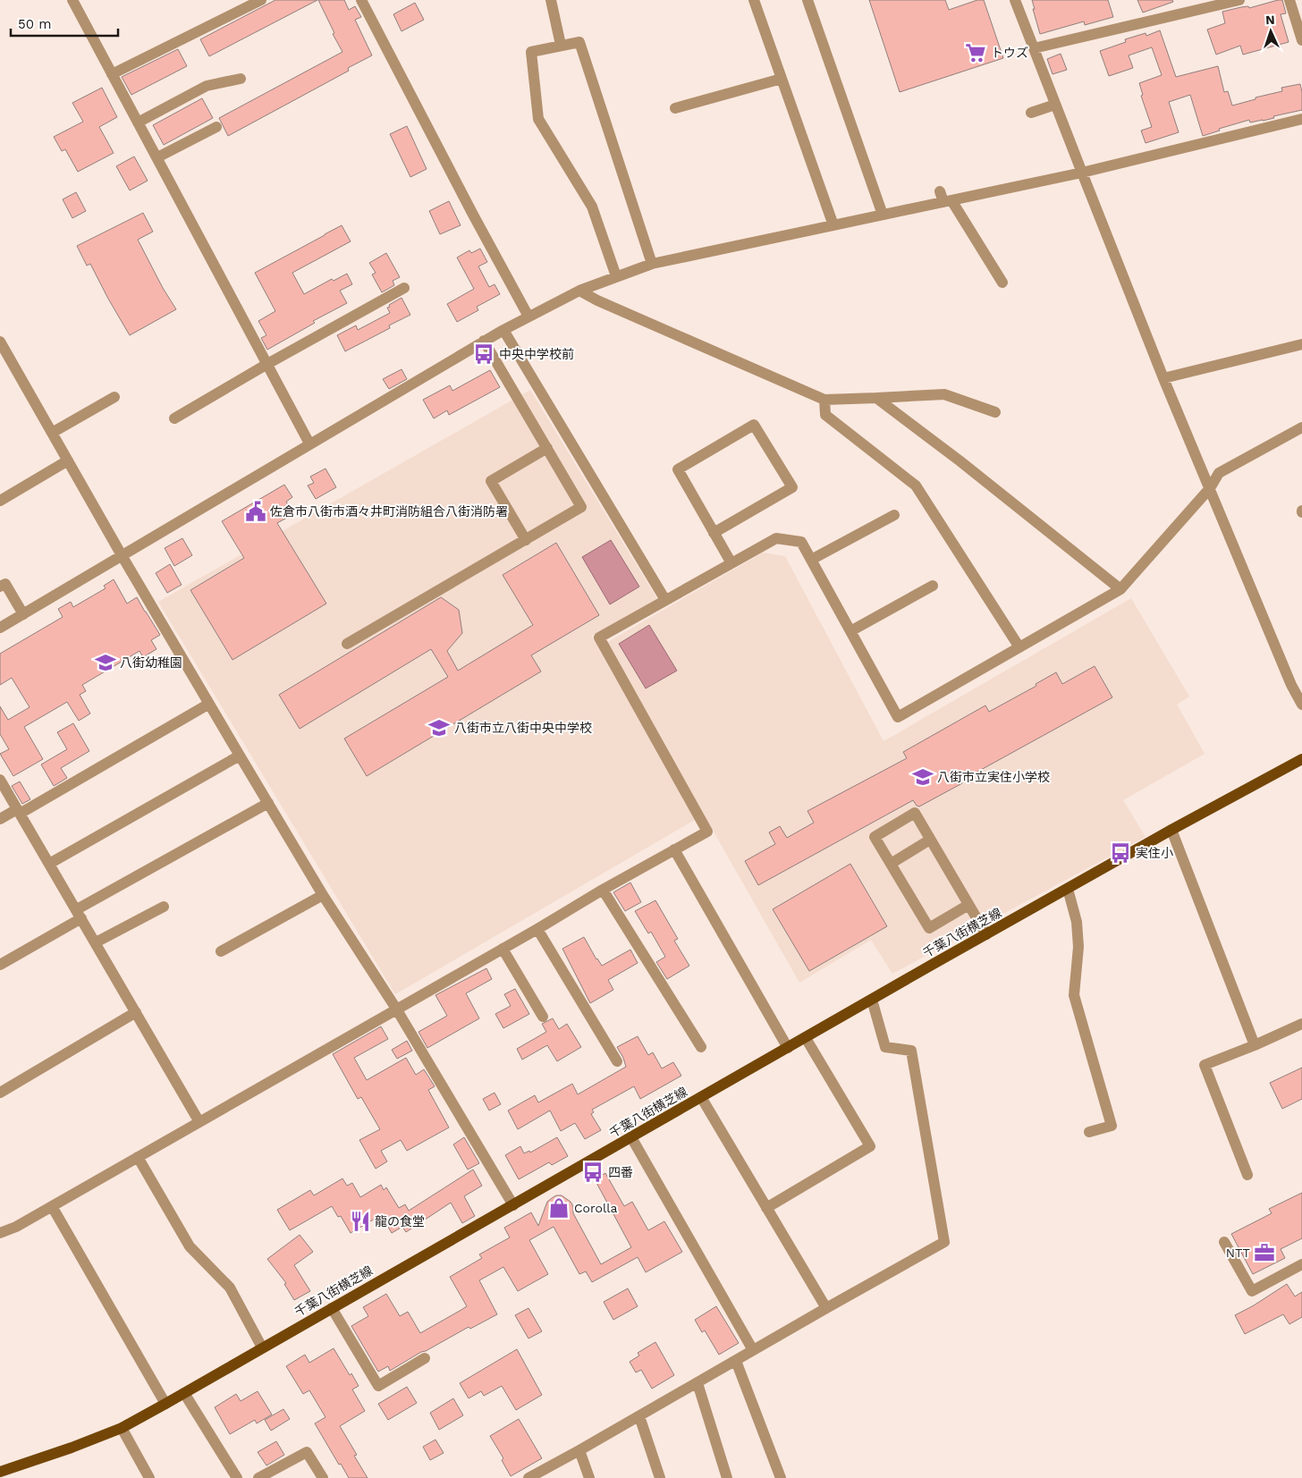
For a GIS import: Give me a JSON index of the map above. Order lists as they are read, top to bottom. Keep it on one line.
{"streets":{"main road":["千葉八街横芝線"]},"places":{"supermarket":["トウズ"],"bus stop":["中央中学校前","実住小","四番"],"public building":["佐倉市八街市酒々井町消防組合八街消防署"],"school or university":["八街幼稚園","八街市立八街中央中学校","八街市立実住小学校"],"shop":["Corolla"],"restaurant":["龍の食堂"],"office":["NTT"]},"scale_bar":"50 m","north":"top"}
